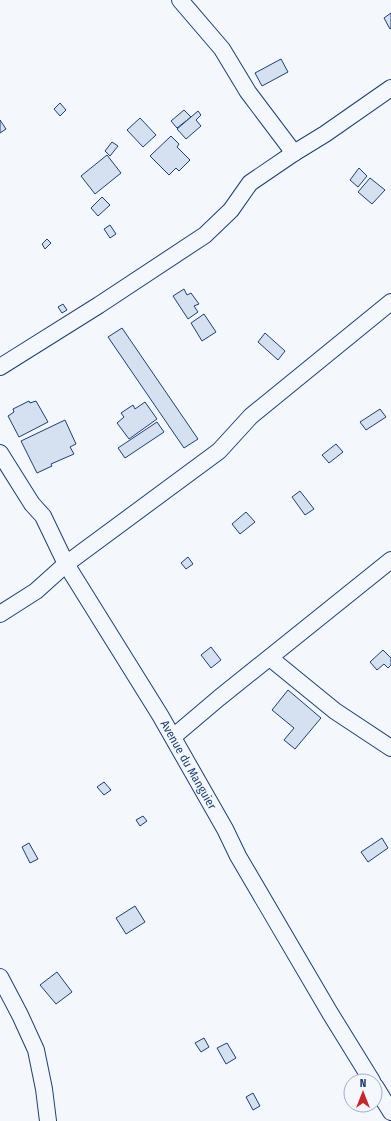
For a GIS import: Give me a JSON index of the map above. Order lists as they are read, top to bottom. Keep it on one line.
{"streets":{"street":["Avenue du Manguier"]},"north":"top"}
